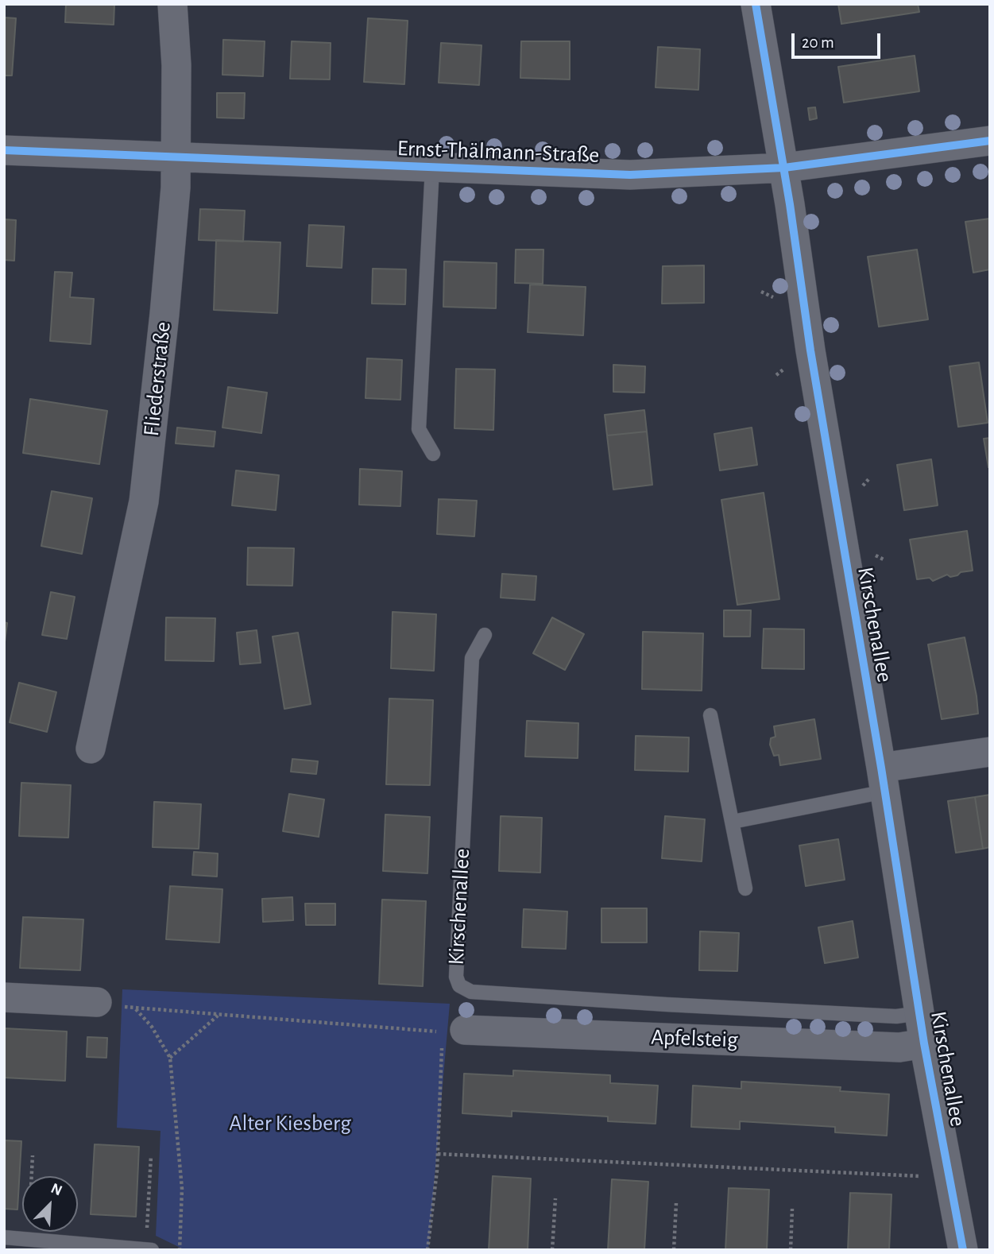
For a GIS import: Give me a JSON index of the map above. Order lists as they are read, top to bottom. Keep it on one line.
{"streets":{"street":["Ernst-Thälmann-Straße","Fliederstraße","Kirschenallee","Apfelsteig"]},"crossings":[["Ernst-Thälmann-Straße","Fliederstraße"],["Ernst-Thälmann-Straße","Kirschenallee"],["Kirschenallee","Apfelsteig"]],"parks":["Alter Kiesberg"],"scale_bar":"20 m","north":"top right"}
